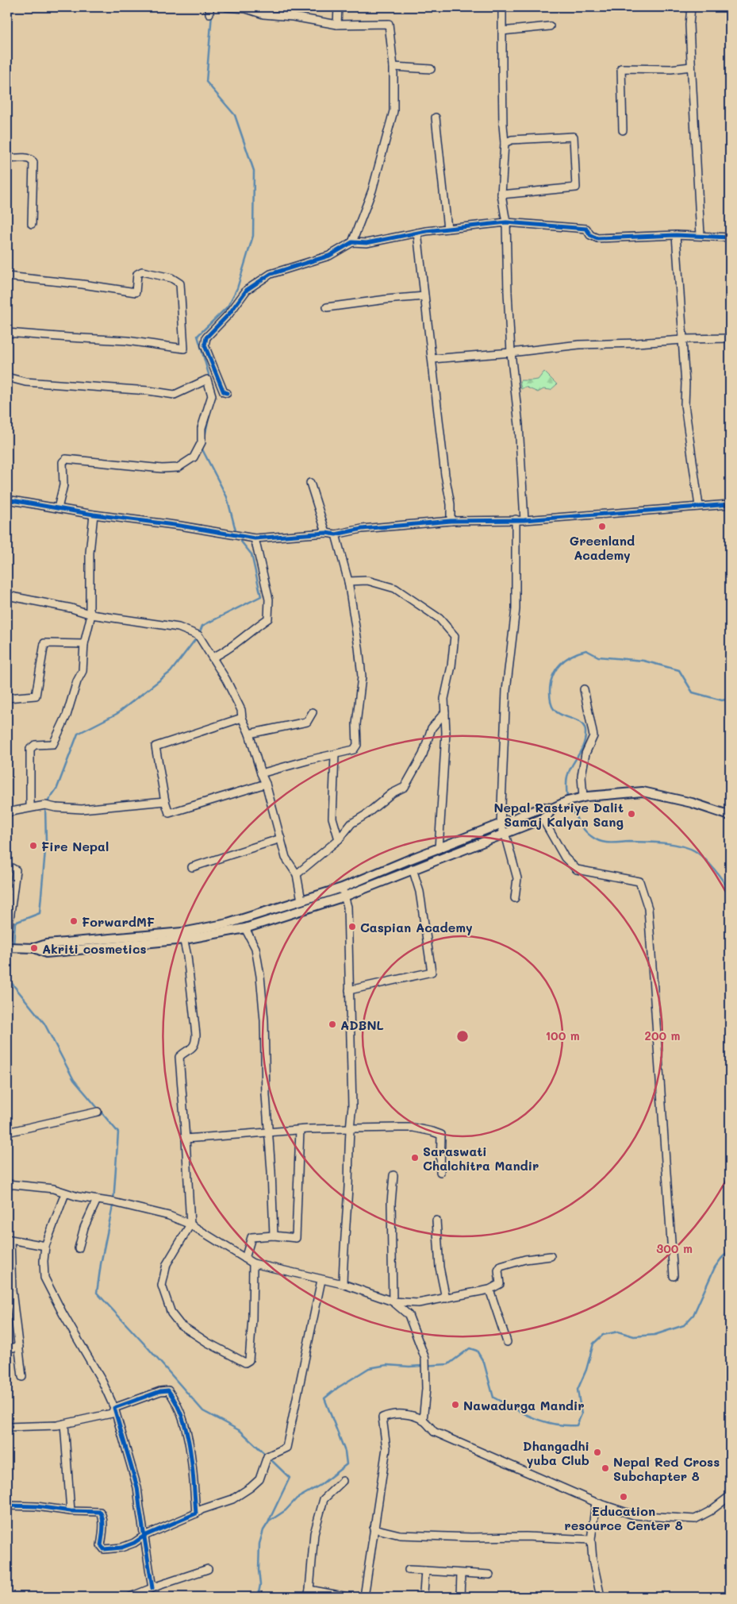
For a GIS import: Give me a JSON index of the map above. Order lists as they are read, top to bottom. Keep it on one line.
{"places":["Greenland Academy","Nepal Rastriye Dalit Samaj Kalyan Sang","Fire Nepal","ForwardMF","Caspian Academy","Akriti cosmetics","ADBNL","Saraswati Chalchitra Mandir","Nawadurga Mandir","Dhangadhi yuba Club","Nepal Red Cross Subchapter 8","Education resource Center 8"],"rings":["100 m","200 m","300 m"]}
